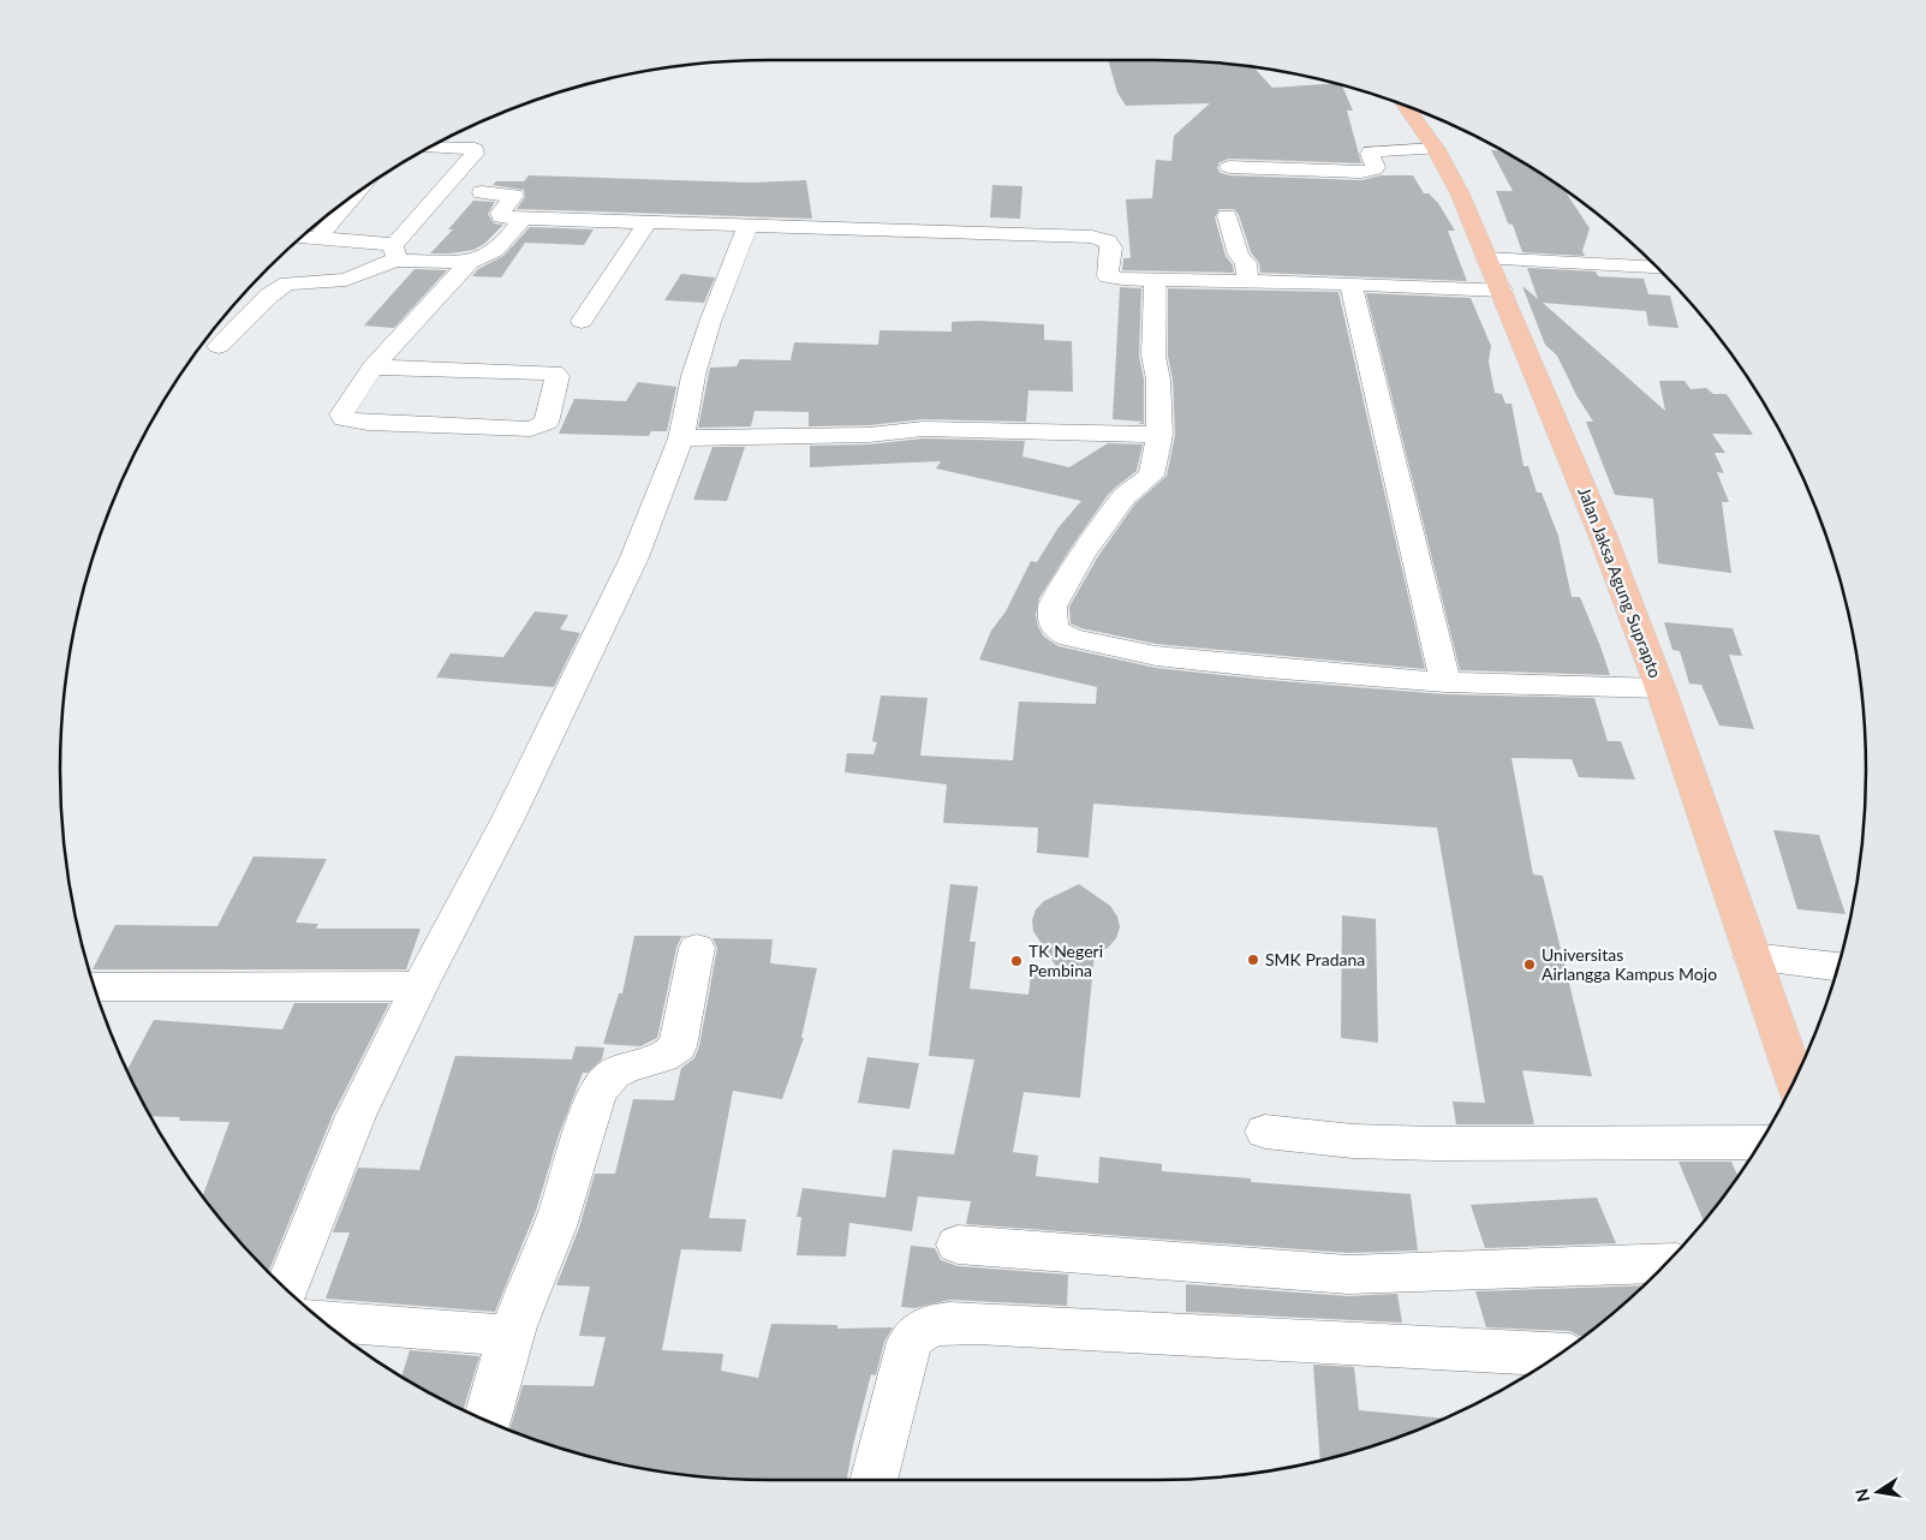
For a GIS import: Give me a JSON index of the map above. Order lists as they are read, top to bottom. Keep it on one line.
{"streets":{"main road":["Jalan Jaksa Agung Suprapto"]},"places":["SMK Pradana","TK Negeri Pembina","Universitas Airlangga Kampus Mojo"],"north":"left"}
